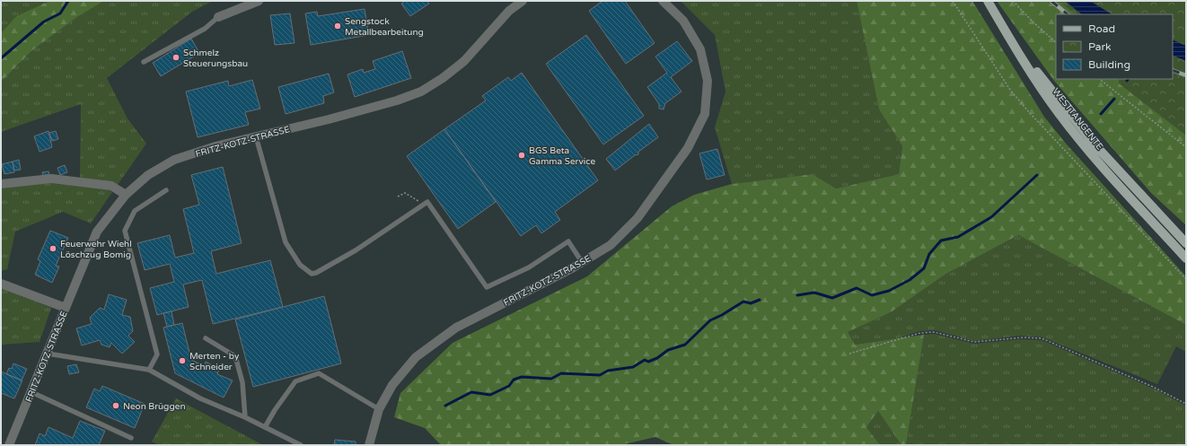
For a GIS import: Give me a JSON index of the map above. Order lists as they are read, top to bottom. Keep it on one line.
{"streets":{"main road":["WESTTANGENTE"],"street":["FRITZ-KOTZ-STRASSE"]},"places":["Sengstock Metallbearbeitung","Schmelz Steuerungsbau","BGS Beta Gamma Service","Feuerwehr Wiehl Löschzug Bomig","Merten - by Schneider","Neon Brüggen"],"legend":["Road","Park","Building"]}
